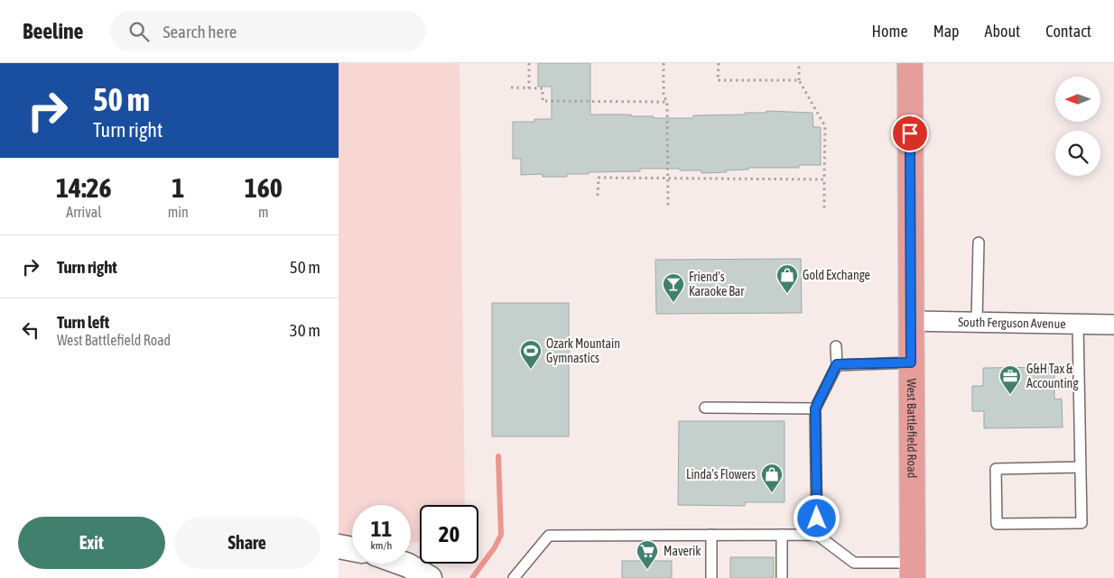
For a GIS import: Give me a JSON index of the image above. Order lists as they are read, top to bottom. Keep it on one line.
{"streets":{"main road":["West Battlefield Road"],"street":["South Ferguson Avenue"]},"crossings":[["South Ferguson Avenue","West Battlefield Road"]],"places":{"shop":["Gold Exchange","Linda's Flowers"],"bar":["Friend's Karaoke Bar"],"sports":["Ozark Mountain Gymnastics"],"office":["G&H Tax & Accounting"],"supermarket":["Maverik"]},"north":"left","page":{"header":"Beeline","search":"Search here","nav":["Home","Map","About","Contact"],"turn":["50 m","Turn right"],"eta":["14:26","Arrival","1","min","160","m"],"list":[{"name":"Turn right","value":"50 m"},{"name":"Turn left","note":"West Battlefield Road","value":"30 m"}],"speed":"11 km/h","limit":"20","buttons":["Exit","Share"]}}
